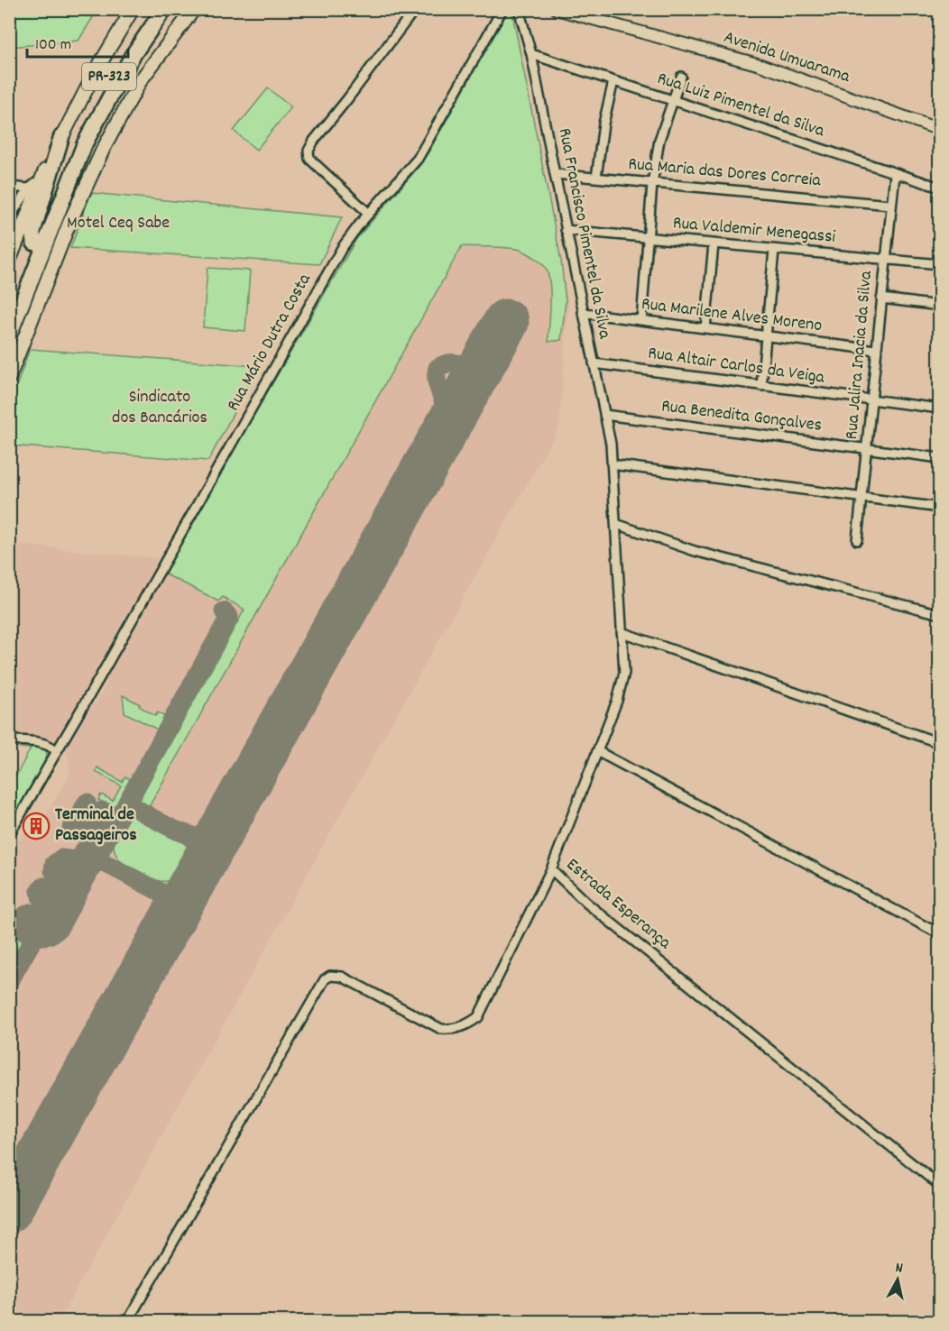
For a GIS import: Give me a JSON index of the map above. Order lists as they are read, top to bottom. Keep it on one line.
{"streets":{"highway":["PR-323"],"street":["Avenida Umuarama","Rua Luiz Pimentel da Silva","Rua Maria das Dores Correia","Rua Valdemir Menegassi","Rua Francisco Pimentel da Silva","Rua Marilene Alves Moreno","Rua Mário Dutra Costa","Rua Jalira Inacia da Silva","Rua Altair Carlos da Veiga","Rua Benedita Gonçalves","Estrada Esperança"]},"crossings":[["Rua Luiz Pimentel da Silva","Rua Francisco Pimentel da Silva"],["Rua Luiz Pimentel da Silva","Rua Jalira Inacia da Silva"],["Rua Maria das Dores Correia","Rua Francisco Pimentel da Silva"],["Rua Maria das Dores Correia","Rua Jalira Inacia da Silva"],["Rua Valdemir Menegassi","Rua Francisco Pimentel da Silva"],["Rua Valdemir Menegassi","Rua Jalira Inacia da Silva"],["Rua Francisco Pimentel da Silva","Rua Marilene Alves Moreno"],["Rua Francisco Pimentel da Silva","Rua Altair Carlos da Veiga"],["Rua Francisco Pimentel da Silva","Rua Benedita Gonçalves"],["Rua Francisco Pimentel da Silva","Estrada Esperança"],["Rua Marilene Alves Moreno","Rua Jalira Inacia da Silva"],["Rua Jalira Inacia da Silva","Rua Altair Carlos da Veiga"],["Rua Jalira Inacia da Silva","Rua Benedita Gonçalves"]],"parks":["Motel Ceq Sabe","Sindicato dos Bancários"],"places":{"building":["Terminal de Passageiros"]},"scale_bar":"100 m","north":"top"}
